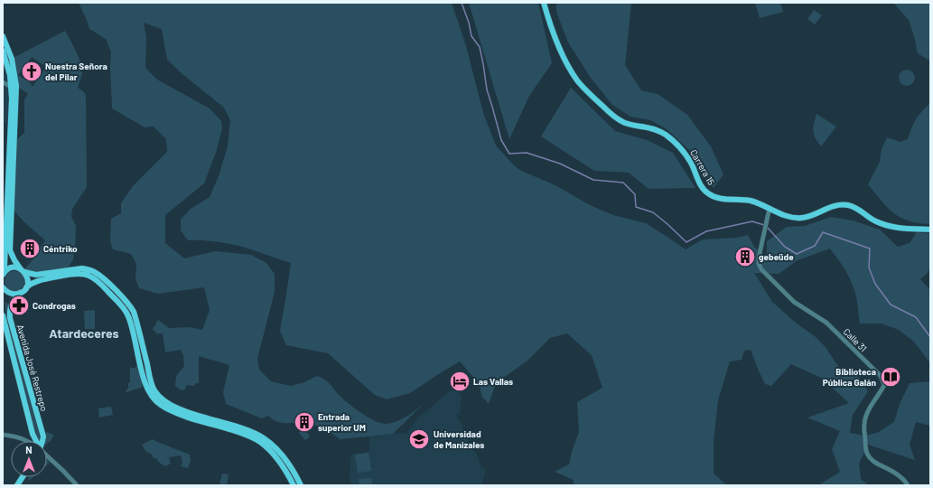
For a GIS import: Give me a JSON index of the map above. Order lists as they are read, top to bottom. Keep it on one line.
{"streets":{"main road":["Carrera 15","Avenida José Restrepo"],"street":["Calle 31"]},"crossings":[["Carrera 15","Calle 31"]],"districts":["Atardeceres"],"places":{"church":["Nuestra Señora del Pilar"],"building":["Céntriko","gebeüde","Entrada superior UM"],"pharmacy":["Condrogas"],"library":["Biblioteca Pública Galán"],"hotel":["Las Vallas"],"school or university":["Universidad de Manizales"]},"north":"top"}
